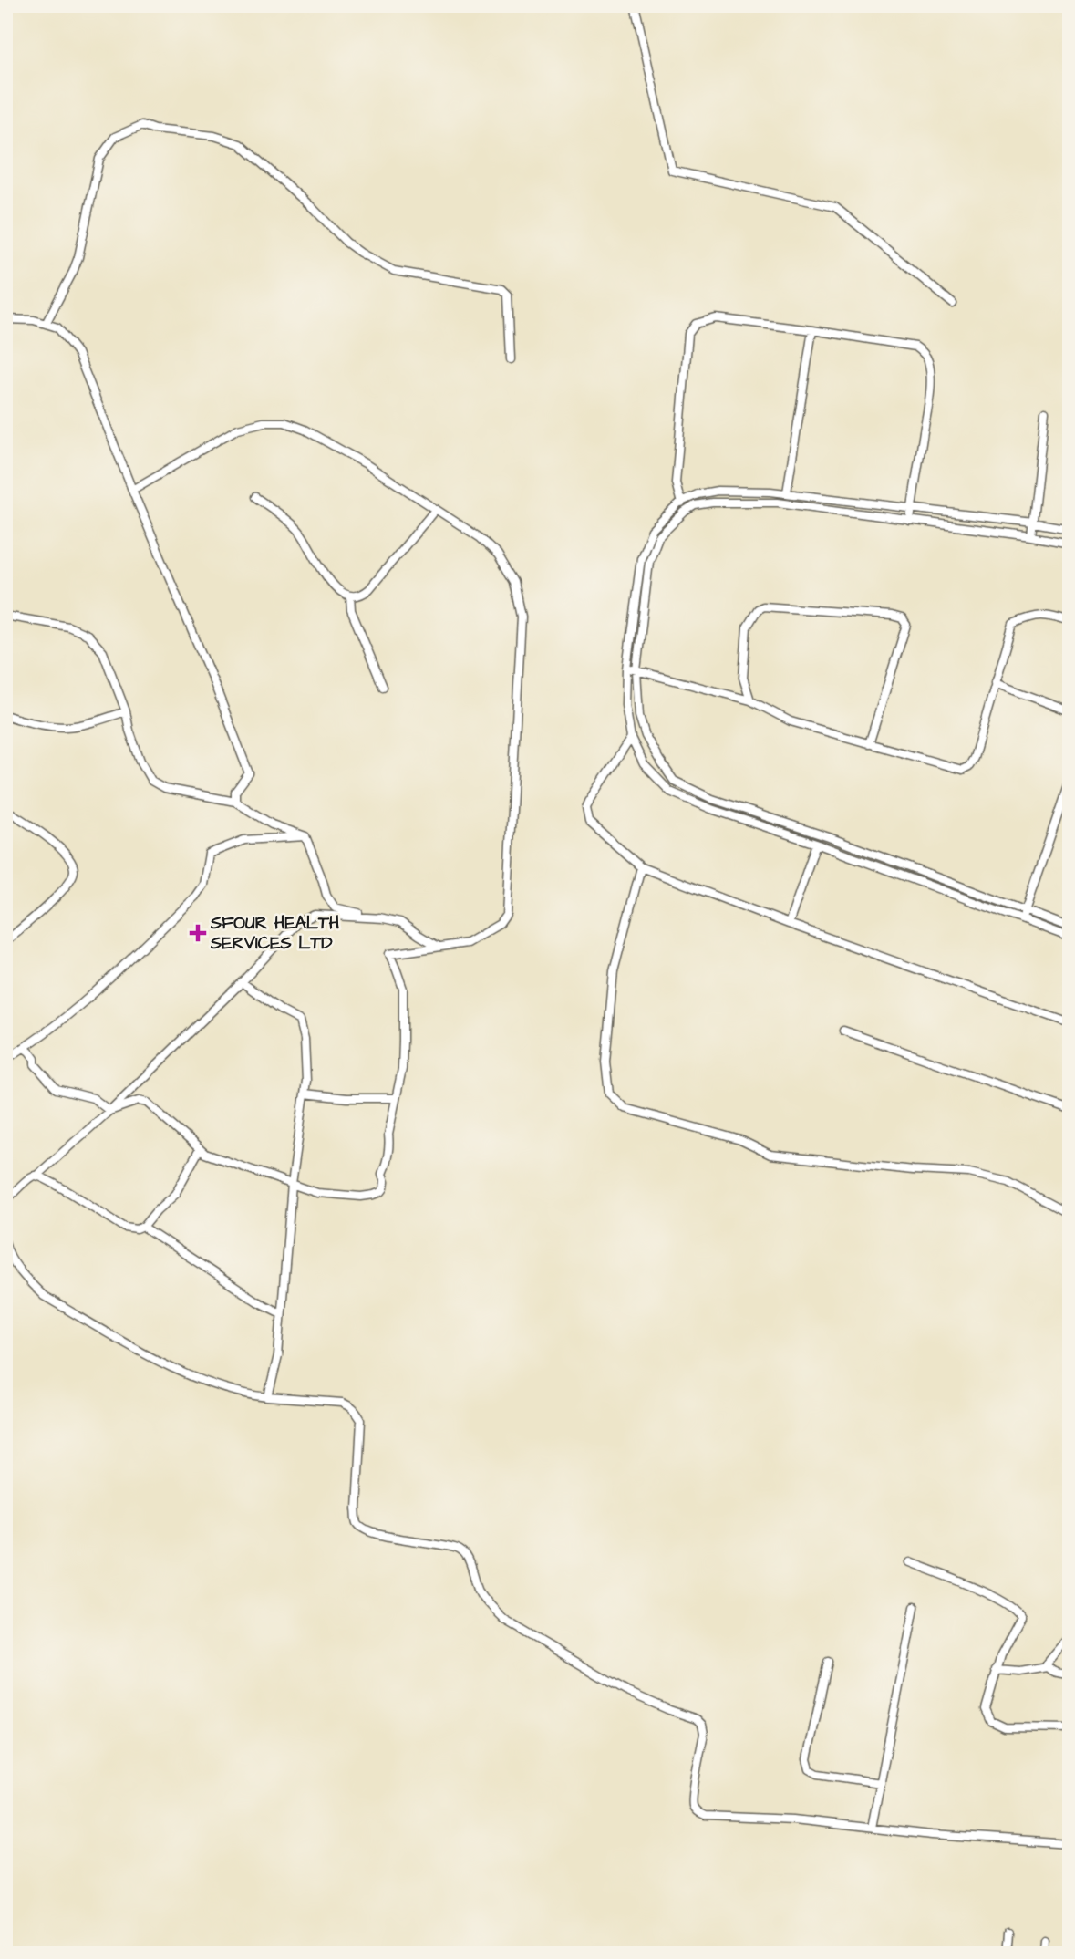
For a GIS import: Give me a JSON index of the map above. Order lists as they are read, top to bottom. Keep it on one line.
{"places":{"health":["SFOUR HEALTH SERVICES LTD"]}}
